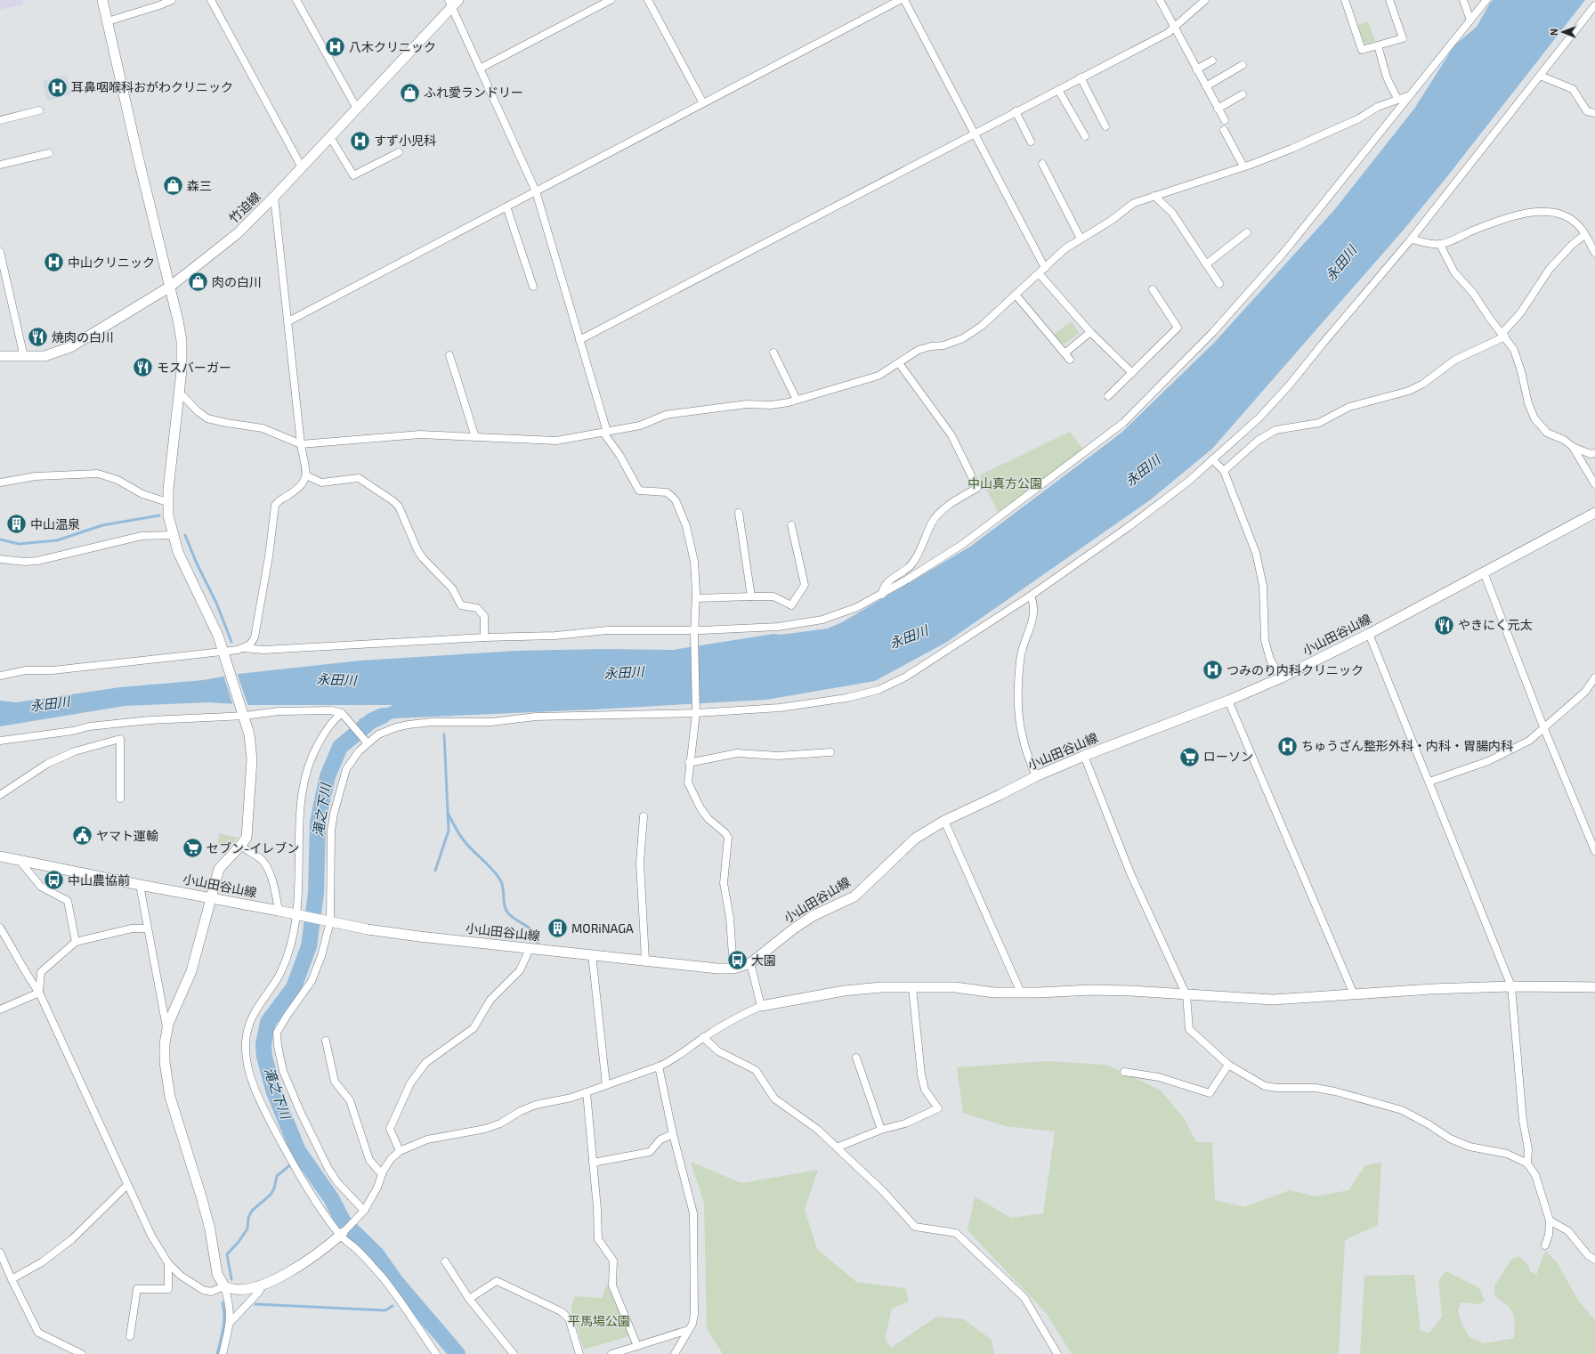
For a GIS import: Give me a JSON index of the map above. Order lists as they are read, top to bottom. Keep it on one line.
{"streets":{"street":["竹迫線","小山田谷山線"]},"water":["永田川","滝之下川"],"parks":["中山真方公園","平馬場公園"],"places":{"hospital":["八木クリニック","耳鼻咽喉科おがわクリニック","すず小児科","中山クリニック","つみのり内科クリニック","ちゅうざん整形外科・内科・胃腸内科"],"shop":["ふれ愛ランドリー","森三","肉の白川"],"restaurant":["焼肉の白川","モスバーガー","やきにく元太"],"building":["中山温泉","MORiNAGA"],"supermarket":["ローソン","セブン-イレブン"],"public building":["ヤマト運輸"],"bus stop":["中山農協前","大園"]},"north":"left"}
